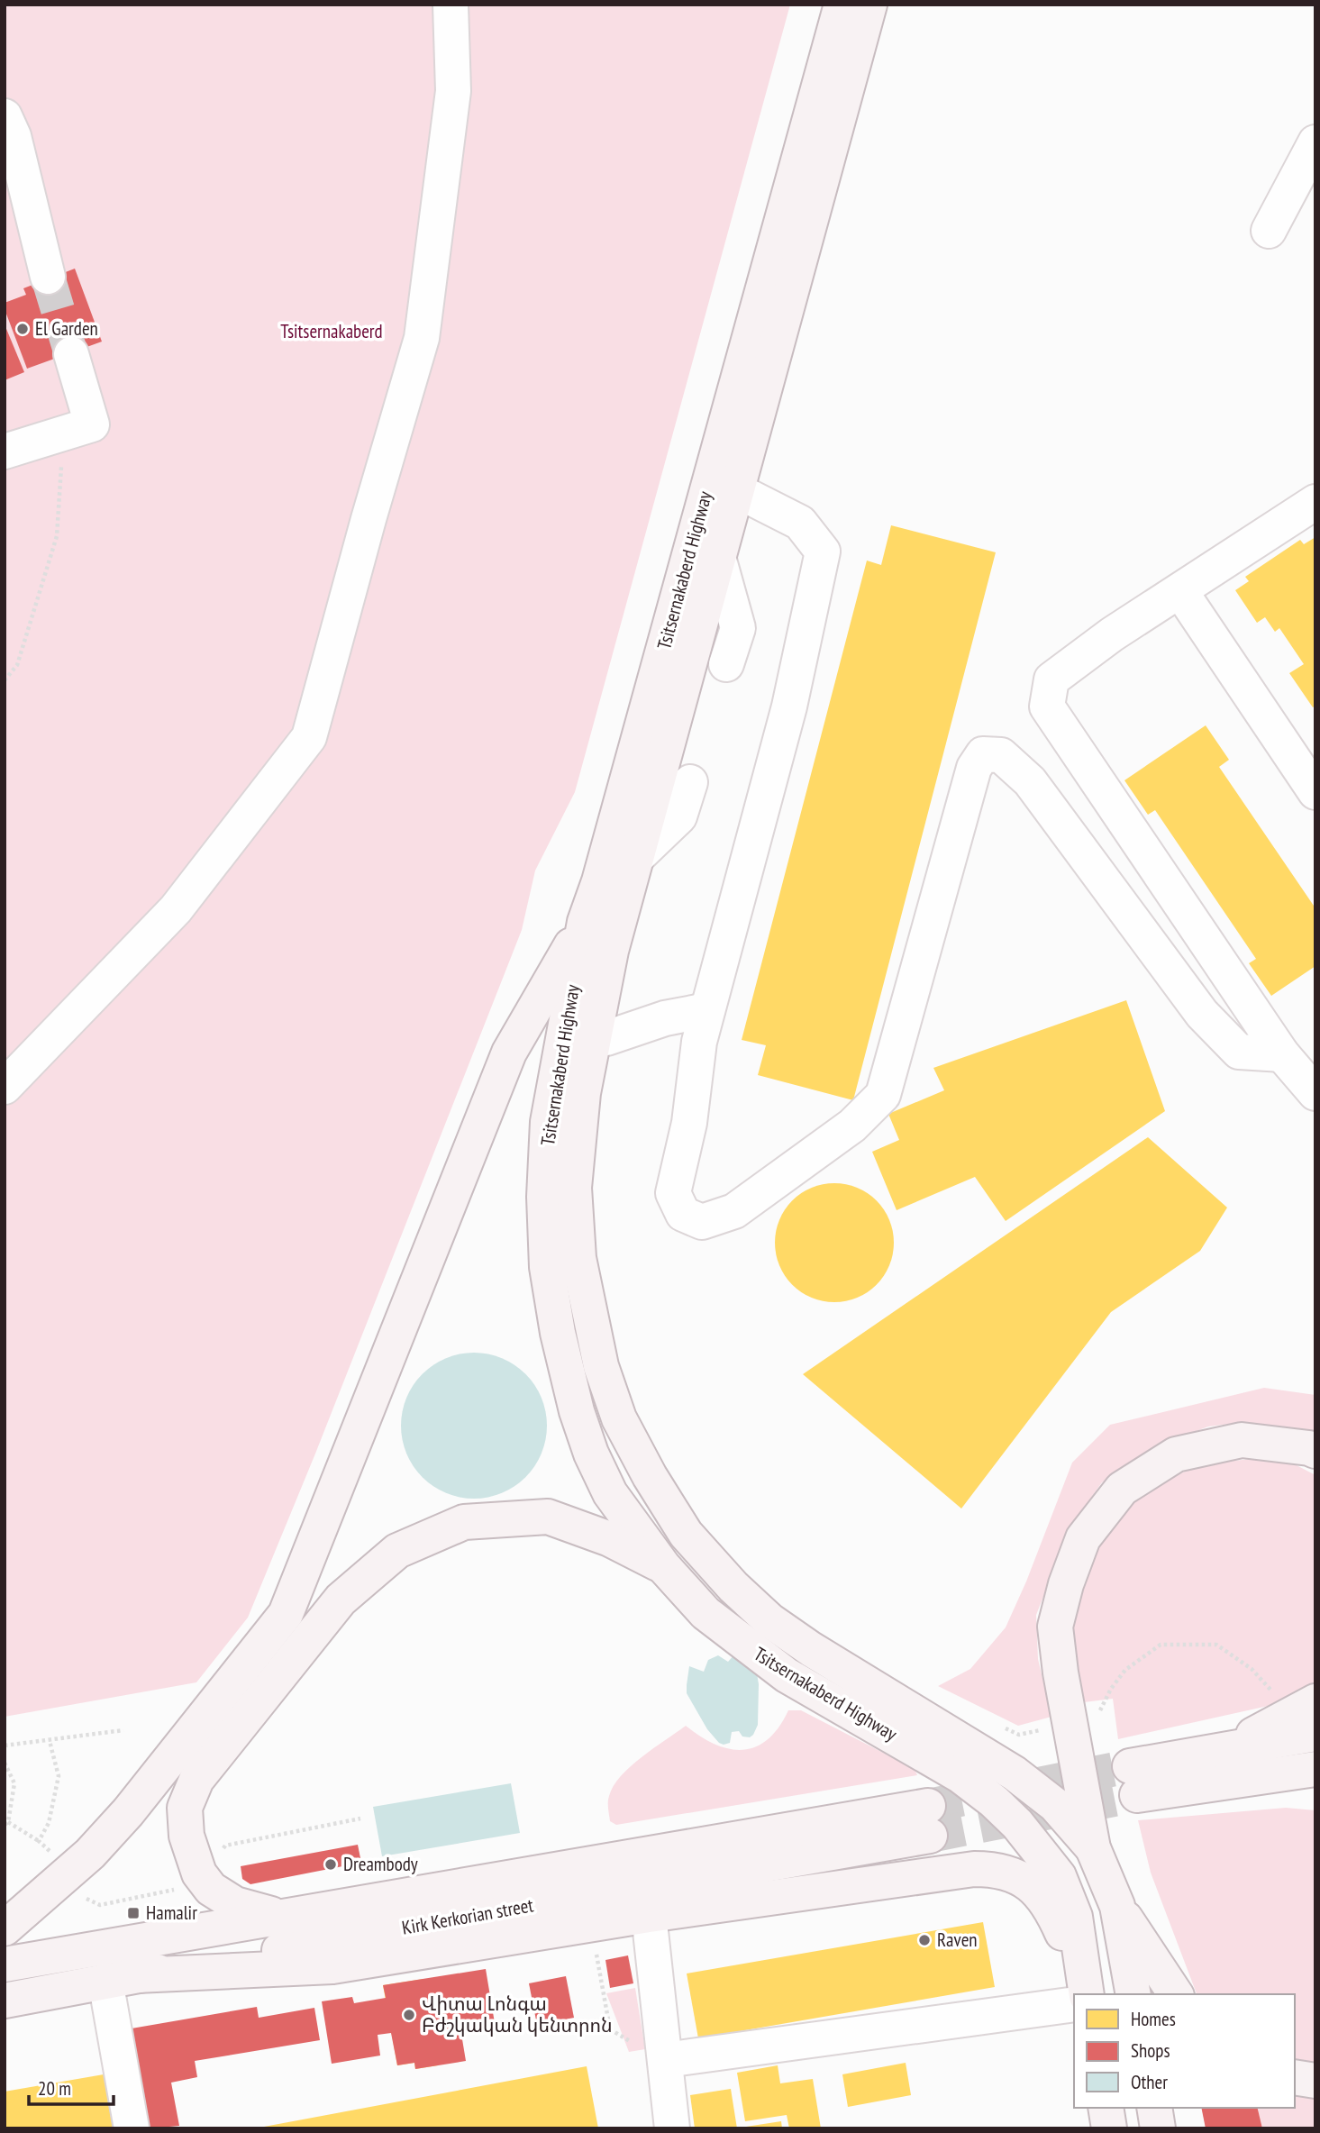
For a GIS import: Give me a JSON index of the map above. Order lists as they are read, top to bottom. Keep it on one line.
{"streets":{"main road":["Tsitsernakaberd Highway","Kirk Kerkorian street"]},"parks":["Tsitsernakaberd"],"places":{"other":["El Garden","Dreambody","Raven","Վիտա Լոնգա Բժշկական կենտրոն"],"transit":["Hamalir"]},"legend":["Homes","Shops","Other"],"scale_bar":"20 m"}
